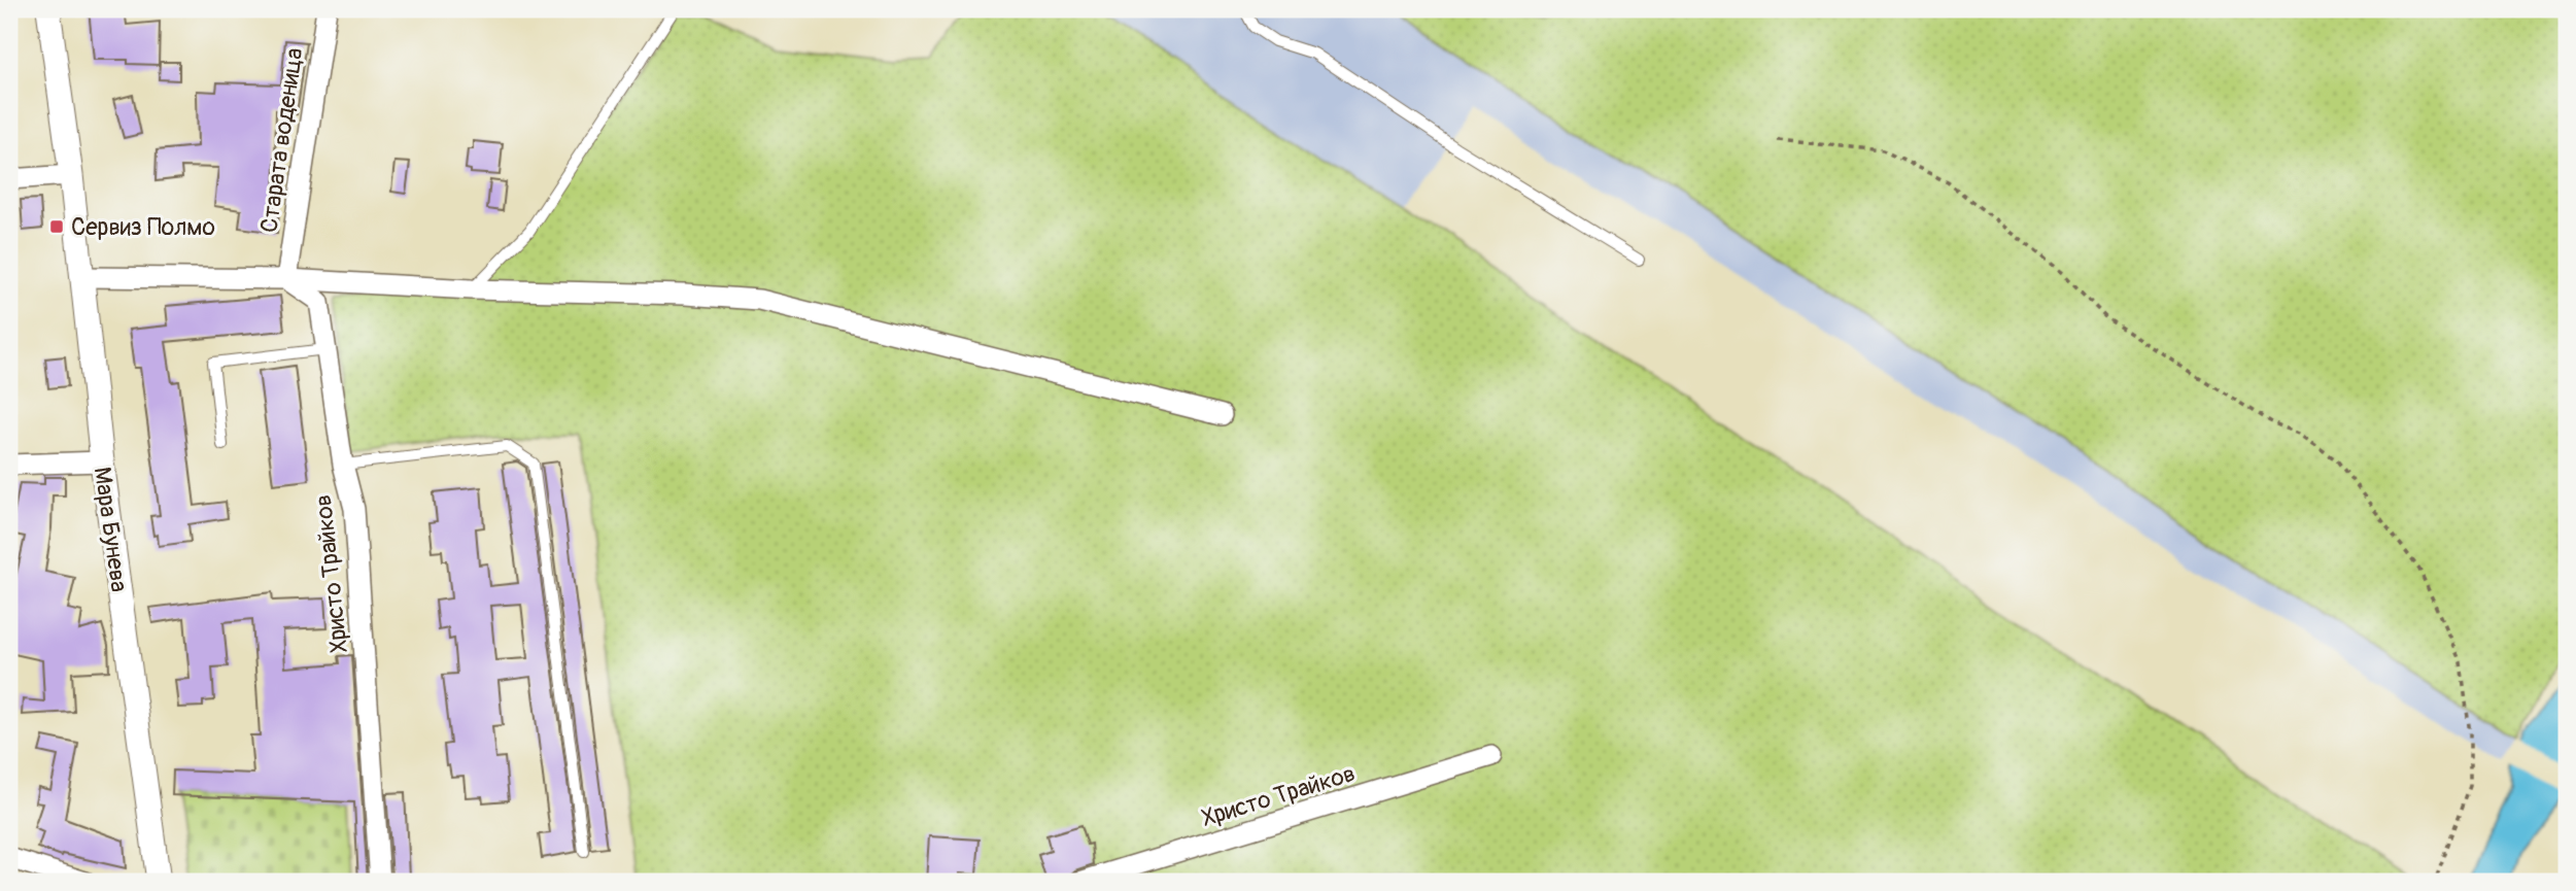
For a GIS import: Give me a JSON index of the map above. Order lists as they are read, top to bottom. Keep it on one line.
{"streets":{"street":["Старата воденица","Мара Бунева","Христо Трайков"]},"crossings":[["Старата воденица","Христо Трайков"]],"places":{"transit":["Сервиз Полмо"]}}
